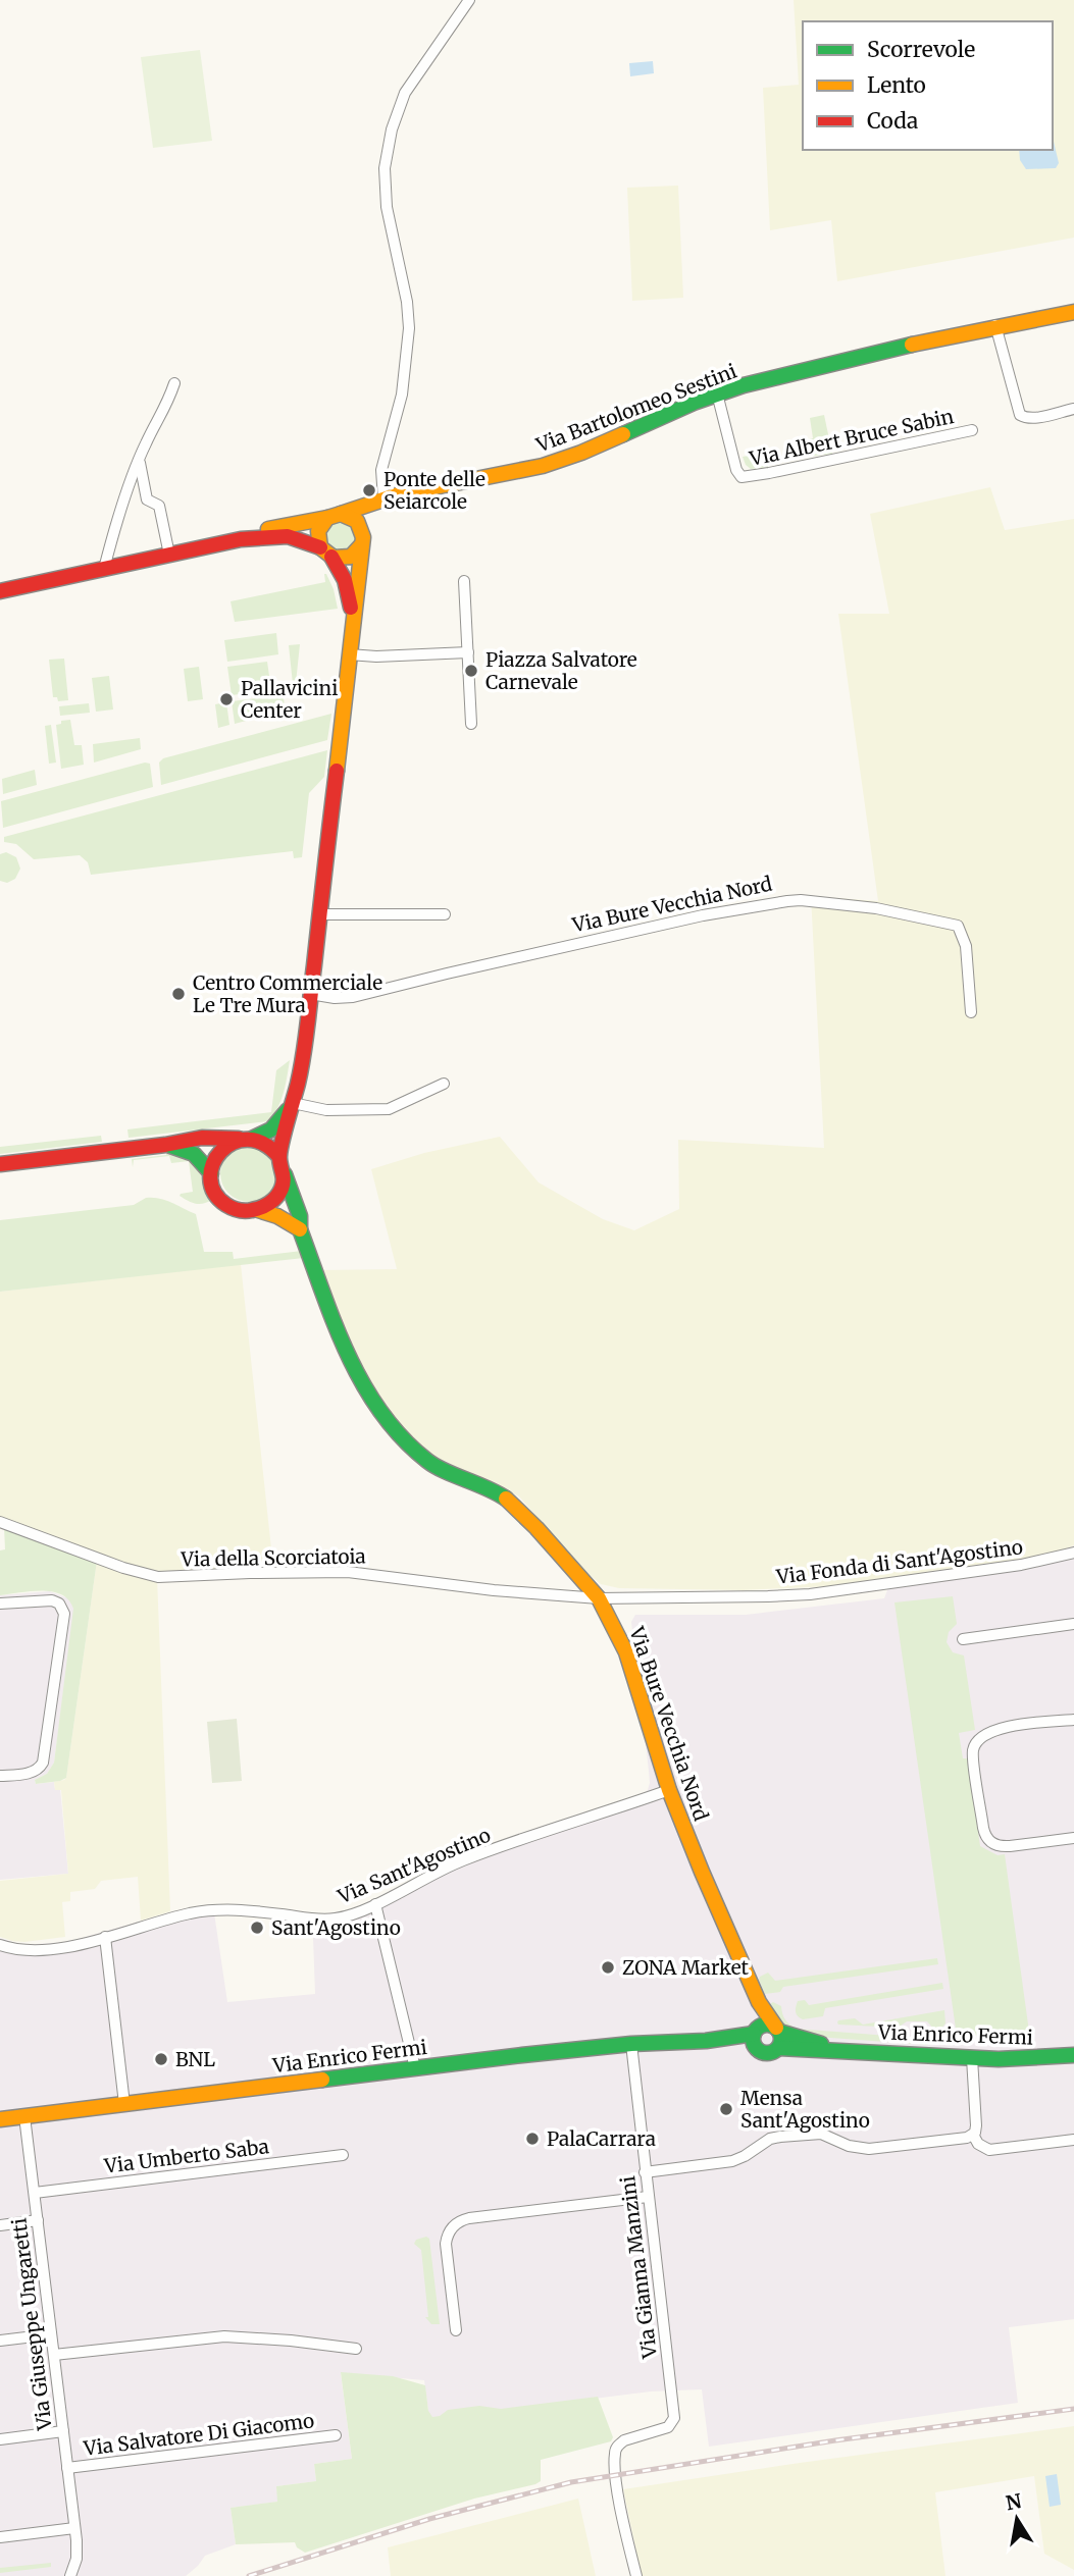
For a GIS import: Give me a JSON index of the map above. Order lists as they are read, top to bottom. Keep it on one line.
{"streets":{"street":["Via Bartolomeo Sestini","Via Albert Bruce Sabin","Via Bure Vecchia Nord","Via della Scorciatoia","Via Fonda di Sant'Agostino","Via Sant'Agostino","Via Enrico Fermi","Via Umberto Saba","Via Gianna Manzini","Via Giuseppe Ungaretti","Via Salvatore Di Giacomo"]},"crossings":[["Via Bartolomeo Sestini","Via Albert Bruce Sabin"],["Via Bure Vecchia Nord","Via della Scorciatoia"],["Via Bure Vecchia Nord","Via Fonda di Sant'Agostino"],["Via Bure Vecchia Nord","Via Sant'Agostino"],["Via della Scorciatoia","Via Fonda di Sant'Agostino"],["Via Enrico Fermi","Via Gianna Manzini"],["Via Enrico Fermi","Via Giuseppe Ungaretti"],["Via Umberto Saba","Via Giuseppe Ungaretti"],["Via Giuseppe Ungaretti","Via Salvatore Di Giacomo"]],"places":["Ponte delle Seiarcole","Piazza Salvatore Carnevale","Pallavicini Center","Centro Commerciale Le Tre Mura","Sant'Agostino","ZONA Market","BNL","Mensa Sant'Agostino","PalaCarrara"],"legend":["Scorrevole","Lento","Coda"],"north":"top"}
